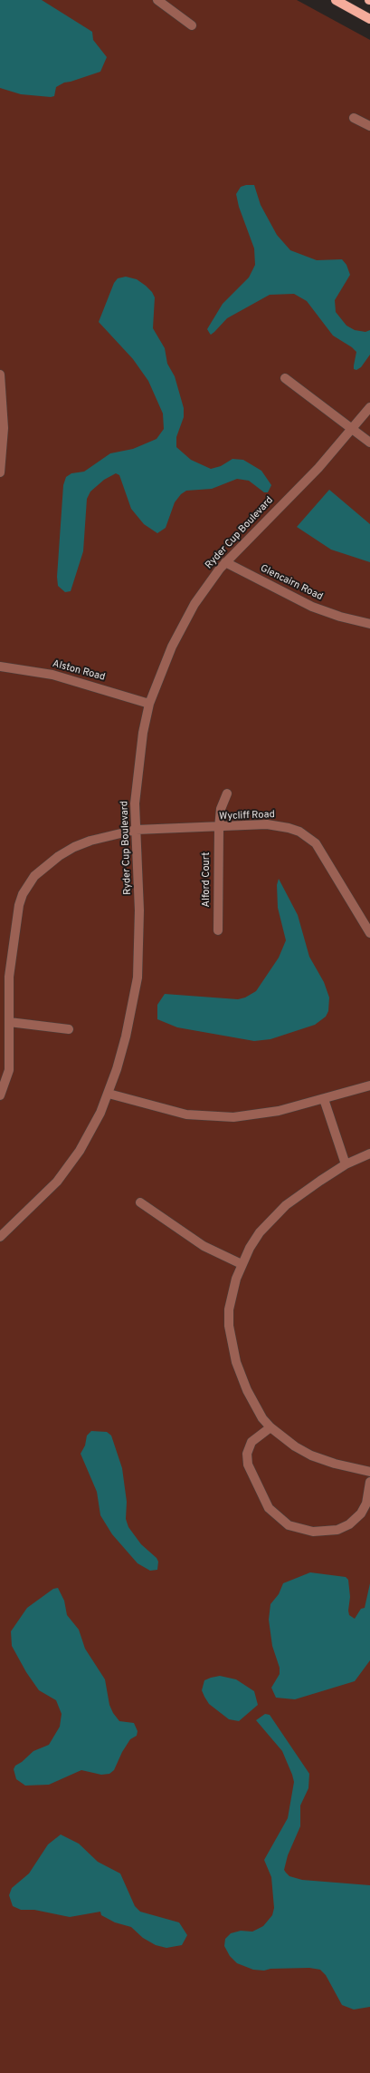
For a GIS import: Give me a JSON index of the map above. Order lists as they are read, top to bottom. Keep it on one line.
{"streets":{"street":["Ryder Cup Boulevard","Glencairn Road","Alston Road","Wycliff Road","Alford Court"]},"crossings":[["Ryder Cup Boulevard","Glencairn Road"],["Ryder Cup Boulevard","Alston Road"],["Ryder Cup Boulevard","Wycliff Road"],["Wycliff Road","Alford Court"]]}
